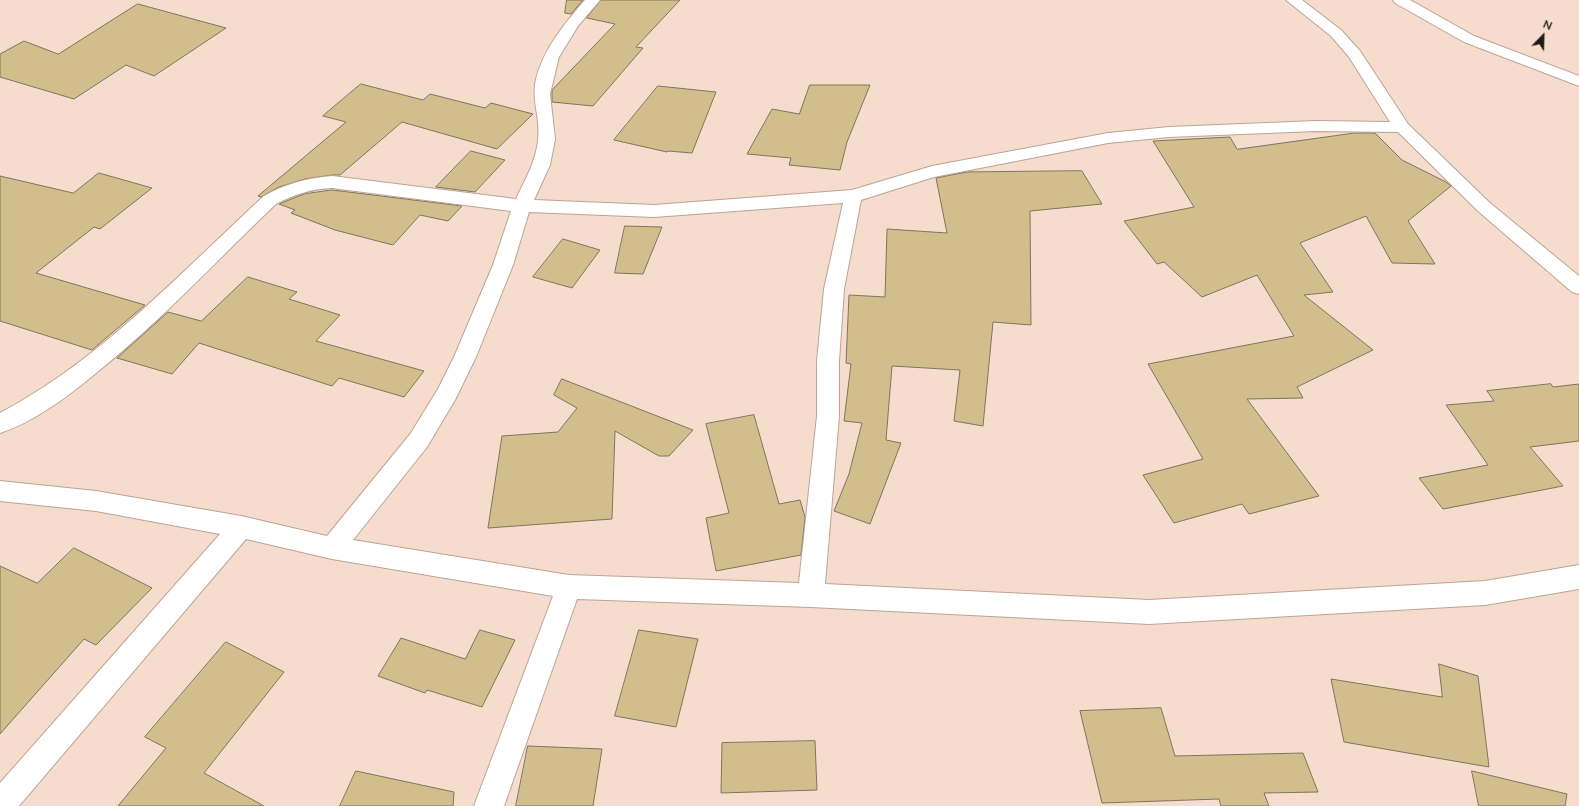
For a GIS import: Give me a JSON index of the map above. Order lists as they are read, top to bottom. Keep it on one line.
{"north":"top right"}
